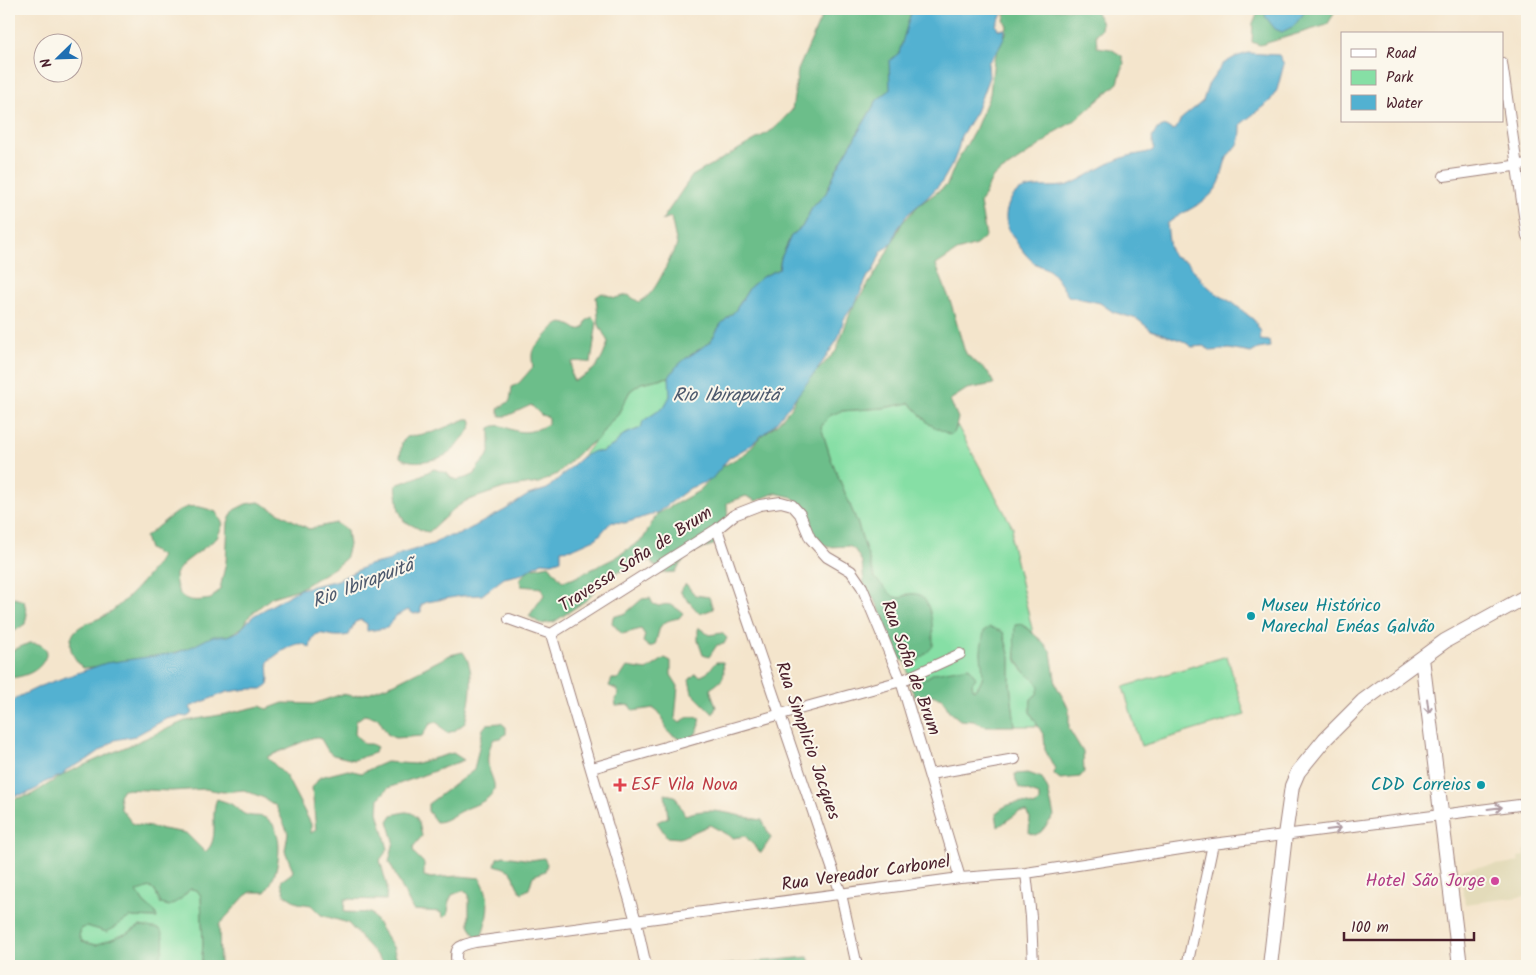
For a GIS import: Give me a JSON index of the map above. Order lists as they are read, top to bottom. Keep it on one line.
{"streets":{"street":["Travessa Sofia de Brum","Rua Sofia de Brum","Rua Simplicio Jacques","Rua Vereador Carbonel"]},"crossings":[["Travessa Sofia de Brum","Rua Sofia de Brum"],["Travessa Sofia de Brum","Rua Simplicio Jacques"],["Rua Sofia de Brum","Rua Vereador Carbonel"],["Rua Simplicio Jacques","Rua Vereador Carbonel"]],"water":["Rio Ibirapuitã"],"places":{"other":["Museu Histórico Marechal Enéas Galvão","CDD Correios","Hotel São Jorge"],"health":["ESF Vila Nova"]},"legend":["Road","Park","Water"],"scale_bar":"100 m","north":"bottom left"}
